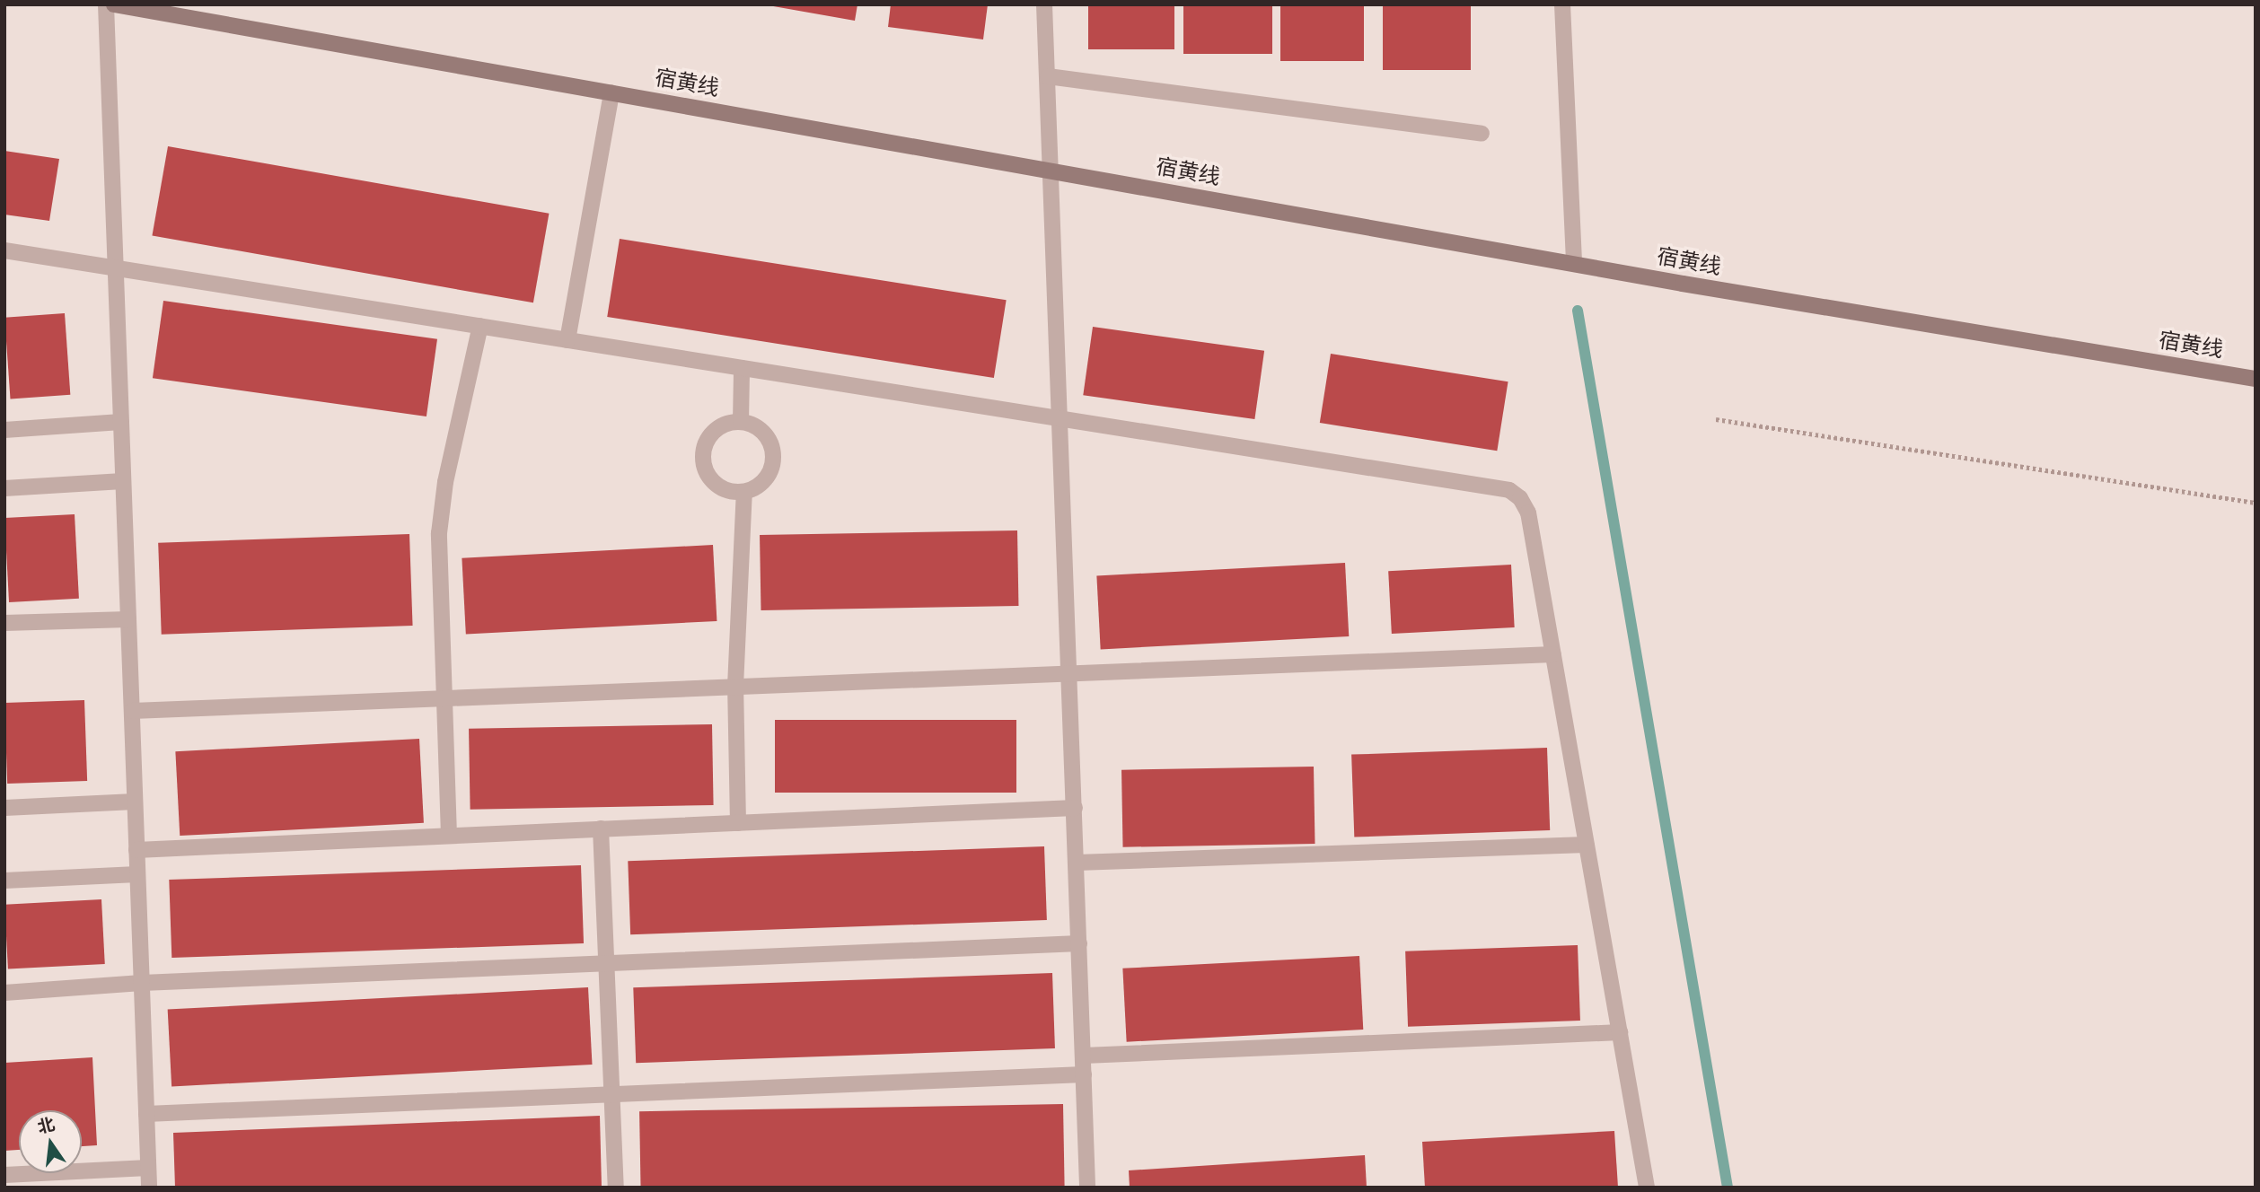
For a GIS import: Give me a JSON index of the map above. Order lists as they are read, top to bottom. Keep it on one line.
{"streets":{"main road":["宿黄线"]},"north":"top"}
